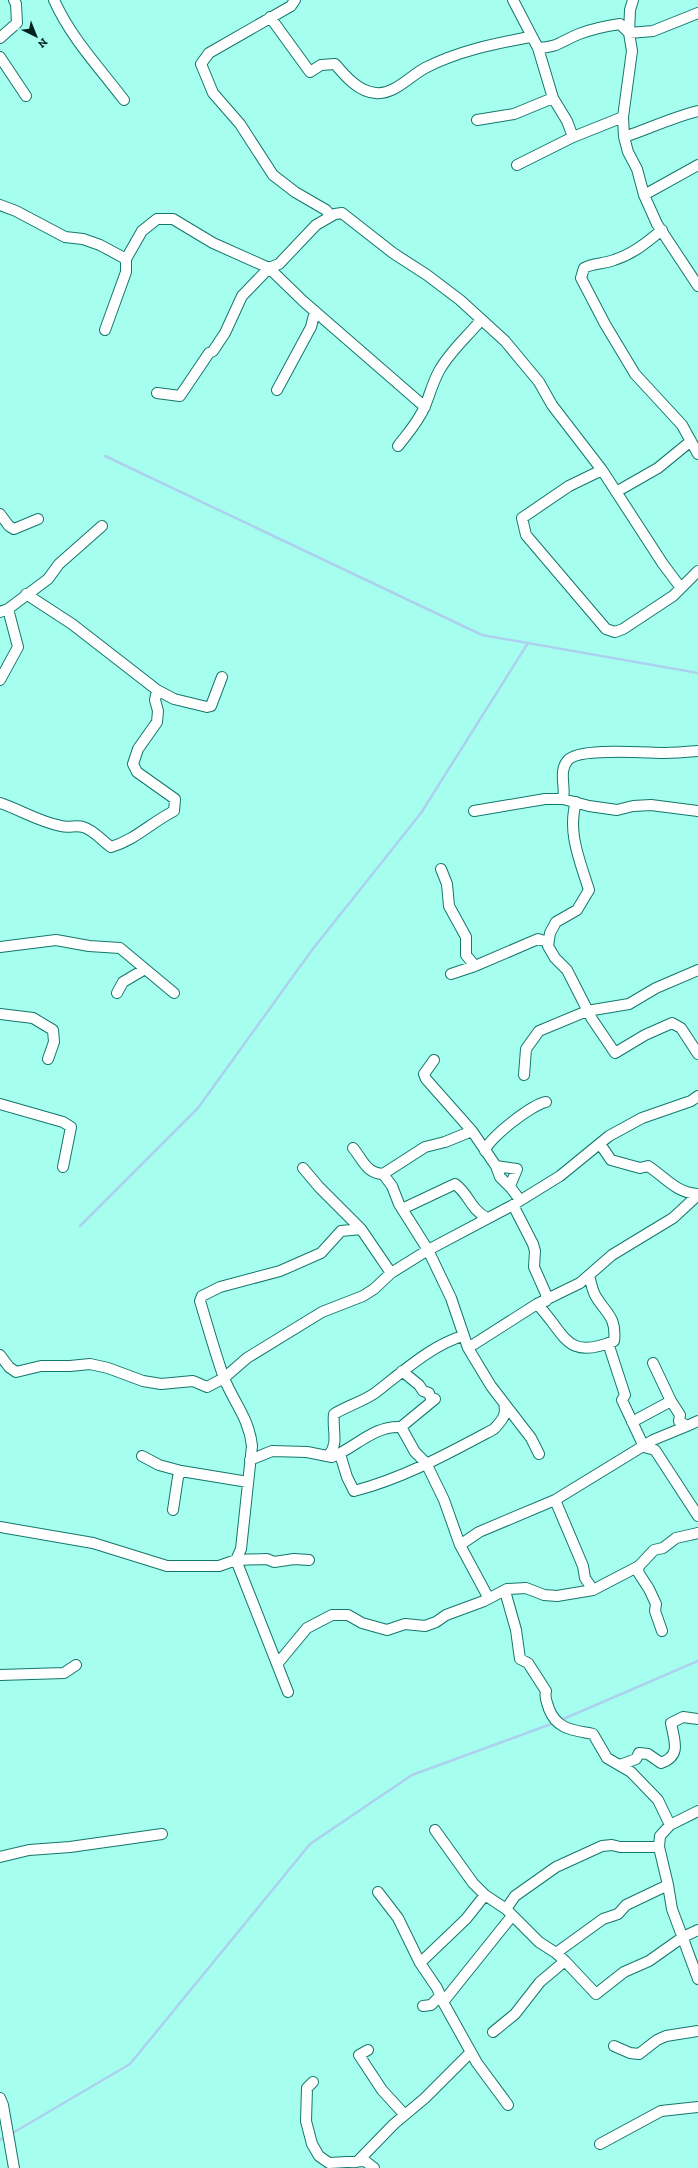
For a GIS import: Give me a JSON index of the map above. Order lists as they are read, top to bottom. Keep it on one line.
{"north":"bottom right"}
